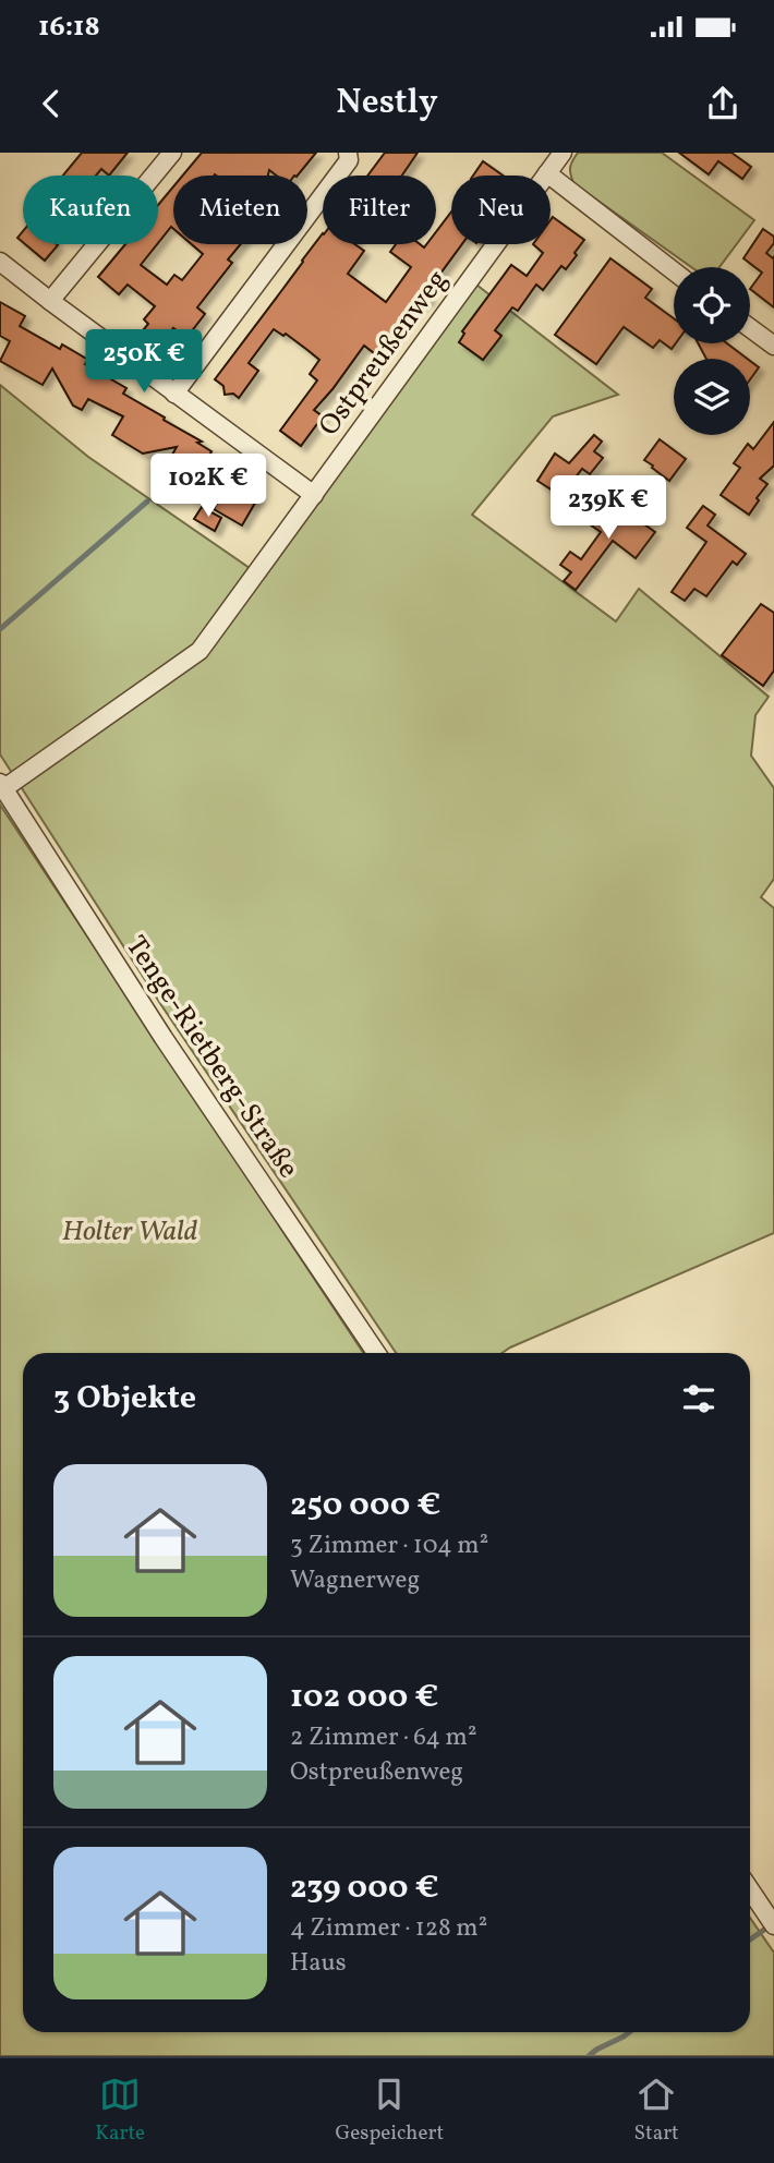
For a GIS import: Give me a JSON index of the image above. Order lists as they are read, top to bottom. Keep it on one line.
{"streets":{"street":["Ostpreußenweg","Tenge-Rietberg-Straße"]},"crossings":[["Ostpreußenweg","Tenge-Rietberg-Straße"]],"parks":["Holter Wald"],"page":{"status":"16:18","header":"Nestly","chip":["Kaufen","Mieten","Filter","Neu"],"price":["250K €","102K €","239K €"],"heading":"3 Objekte","list":[{"name":"250 000 €","note":"3 Zimmer · 104 m² · Wagnerweg"},{"name":"102 000 €","note":"2 Zimmer · 64 m² · Ostpreußenweg"},{"name":"239 000 €","note":"4 Zimmer · 128 m² · Haus"}],"tabs":["Karte","Gespeichert","Start"]}}
